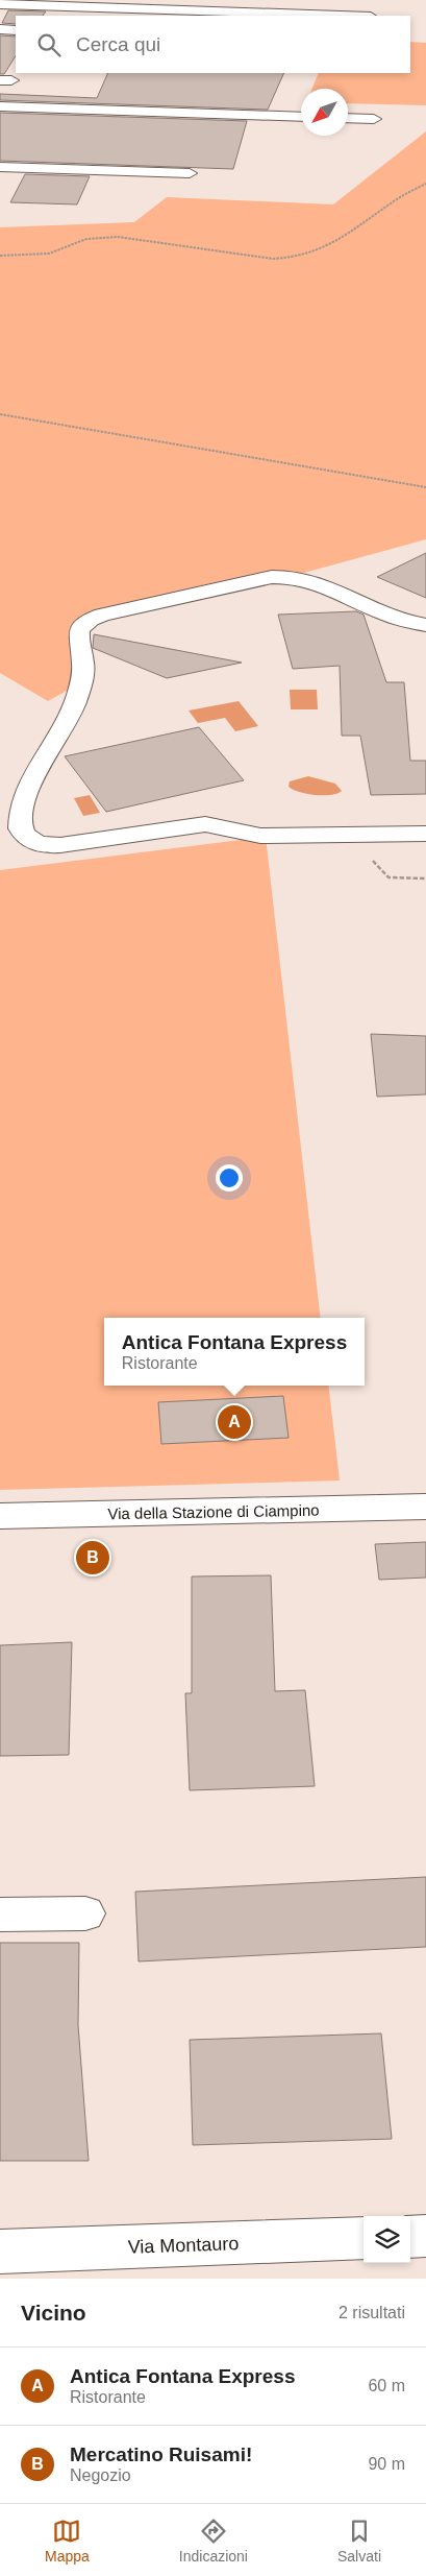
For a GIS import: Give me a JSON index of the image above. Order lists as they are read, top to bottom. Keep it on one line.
{"streets":{"street":["Via della Stazione di Ciampino","Via Montauro"]},"north":"bottom left","page":{"search":"Cerca qui","popup":["Antica Fontana Express","Ristorante"],"pins":["A","B"],"heading":["Vicino","2 risultati"],"list":[{"mark":"A","name":"Antica Fontana Express","note":"Ristorante","value":"60 m"},{"mark":"B","name":"Mercatino Ruisami!","note":"Negozio","value":"90 m"}],"nav":["Mappa","Indicazioni","Salvati"]}}
